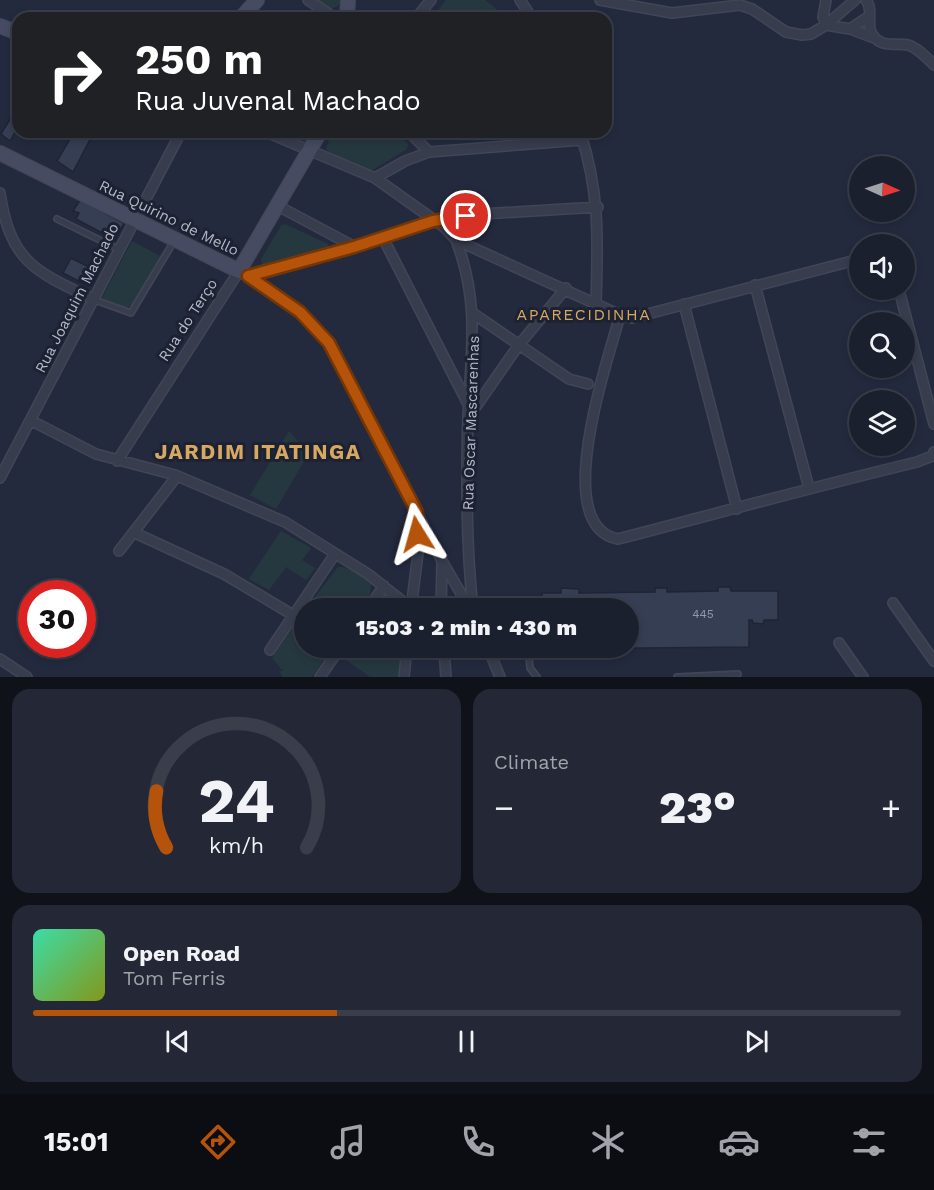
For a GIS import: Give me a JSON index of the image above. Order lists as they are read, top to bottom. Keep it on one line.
{"streets":{"street":["Rua Quirino de Mello","Rua Joaquim Machado","Rua do Terço","Rua Oscar Mascarenhas"]},"crossings":[["Rua Quirino de Mello","Rua Joaquim Machado"],["Rua Quirino de Mello","Rua do Terço"]],"districts":["APARECIDINHA","JARDIM ITATINGA"],"house_numbers":["445"],"north":"right","page":{"turn":["250 m","Rua Juvenal Machado"],"limit":"30","trip":"15:03 · 2 min · 430 m","tile":"Climate","heat":["−","23°","+"],"song":["Open Road","Tom Ferris"],"tabs":"15:01","gauge":["24","km/h"]}}
